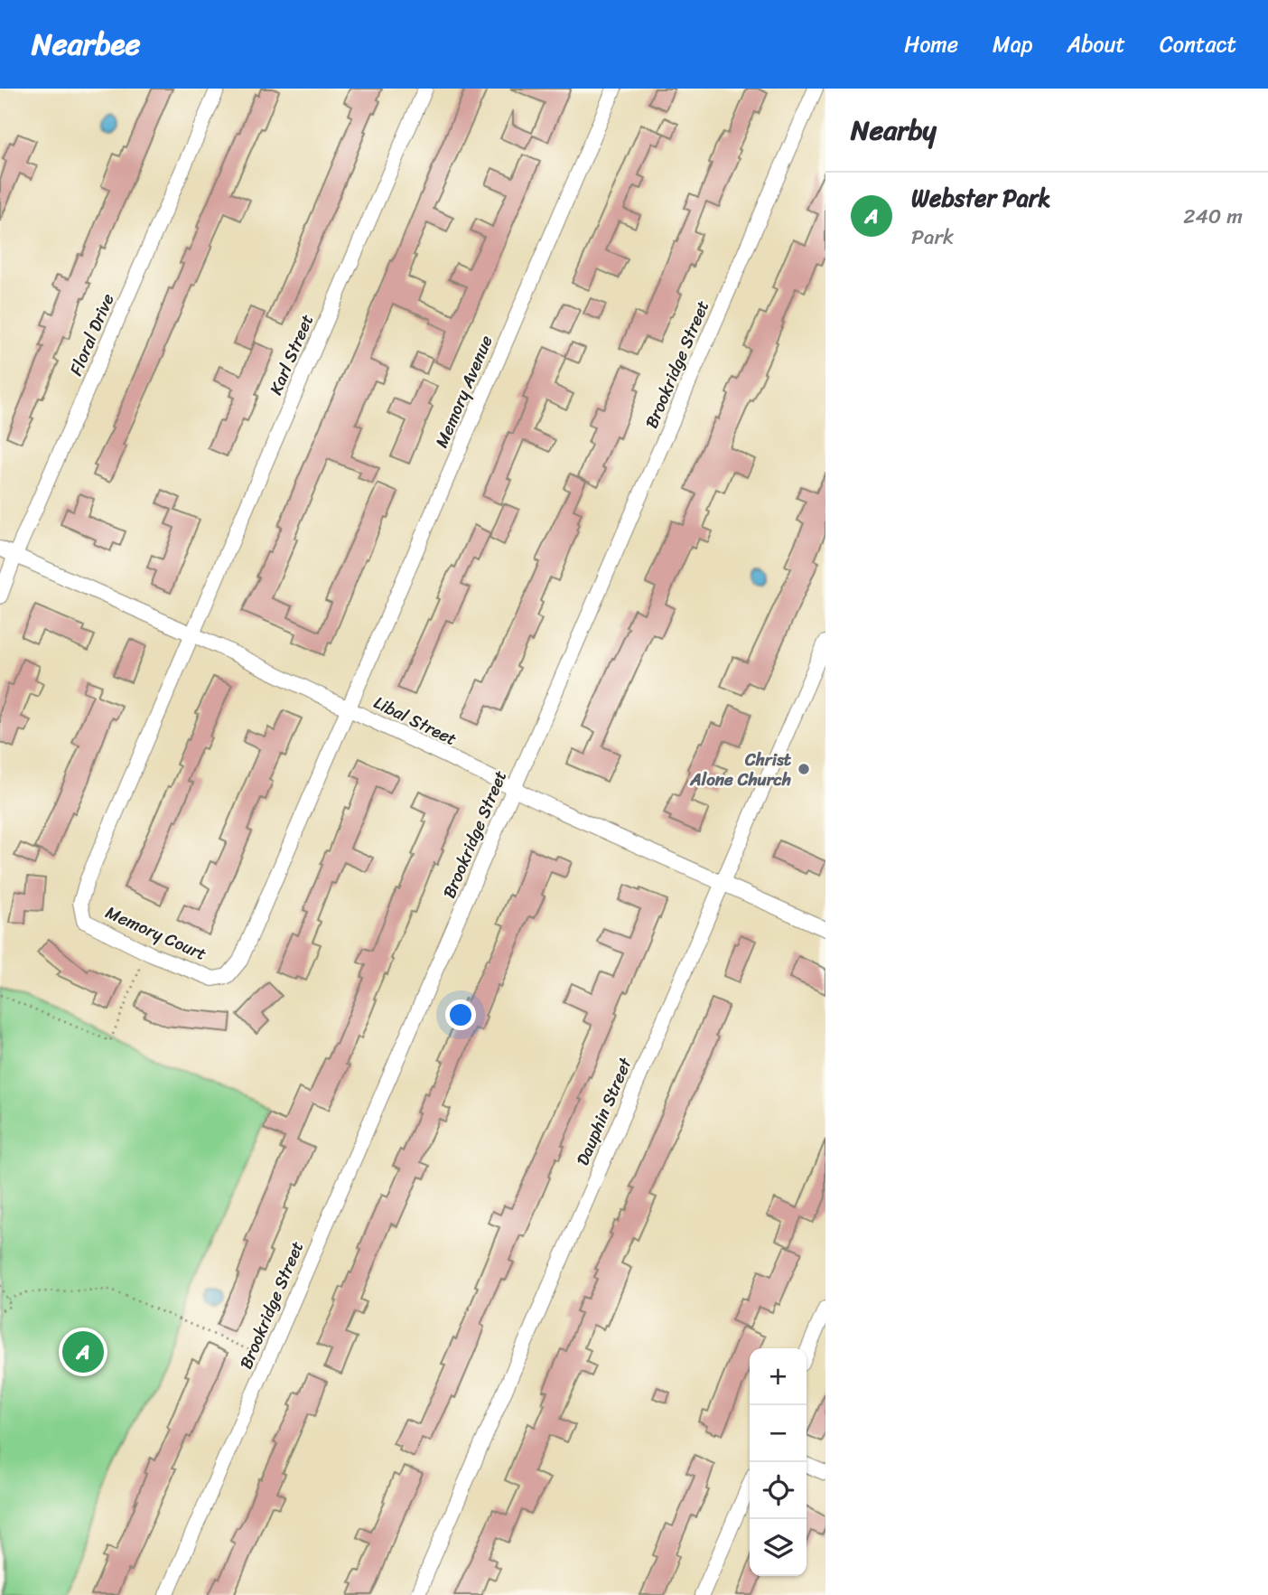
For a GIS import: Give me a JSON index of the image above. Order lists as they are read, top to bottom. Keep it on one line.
{"streets":{"street":["Floral Drive","Karl Street","Brookridge Street","Memory Avenue","Libal Street","Memory Court","Dauphin Street"]},"crossings":[["Floral Drive","Libal Street"],["Karl Street","Libal Street"],["Karl Street","Memory Court"],["Brookridge Street","Libal Street"],["Memory Avenue","Libal Street"],["Memory Avenue","Memory Court"],["Libal Street","Memory Court"],["Libal Street","Dauphin Street"]],"places":["Christ Alone Church"],"page":{"header":"Nearbee","nav":["Home","Map","About","Contact"],"heading":"Nearby","list":[{"mark":"A","name":"Webster Park","note":"Park","value":"240 m"}],"pins":"A","map_buttons":["+","−"]}}
